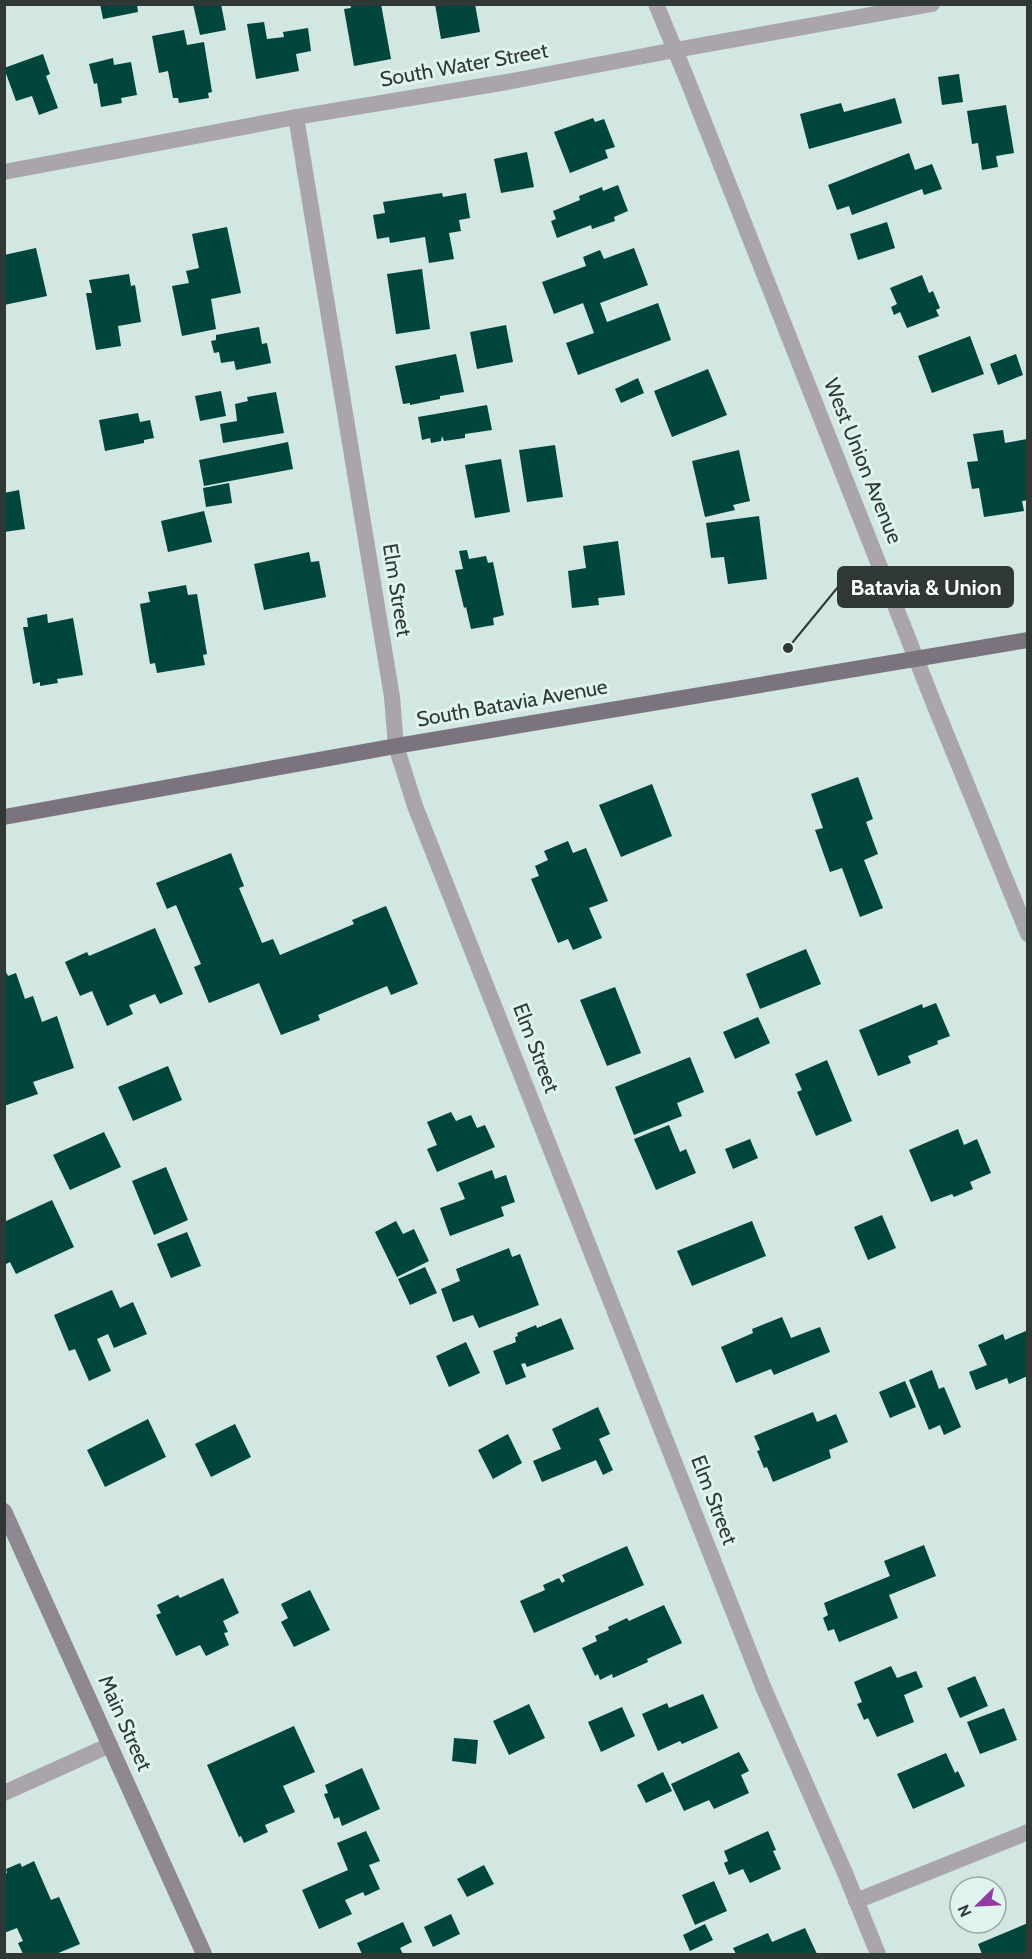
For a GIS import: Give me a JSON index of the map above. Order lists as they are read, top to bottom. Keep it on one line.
{"streets":{"main road":["South Batavia Avenue","Main Street"],"street":["South Water Street","West Union Avenue","Elm Street"]},"crossings":[["South Water Street","West Union Avenue"],["South Water Street","Elm Street"],["West Union Avenue","South Batavia Avenue"],["Elm Street","South Batavia Avenue"]],"places":["Batavia & Union"],"north":"bottom left"}
